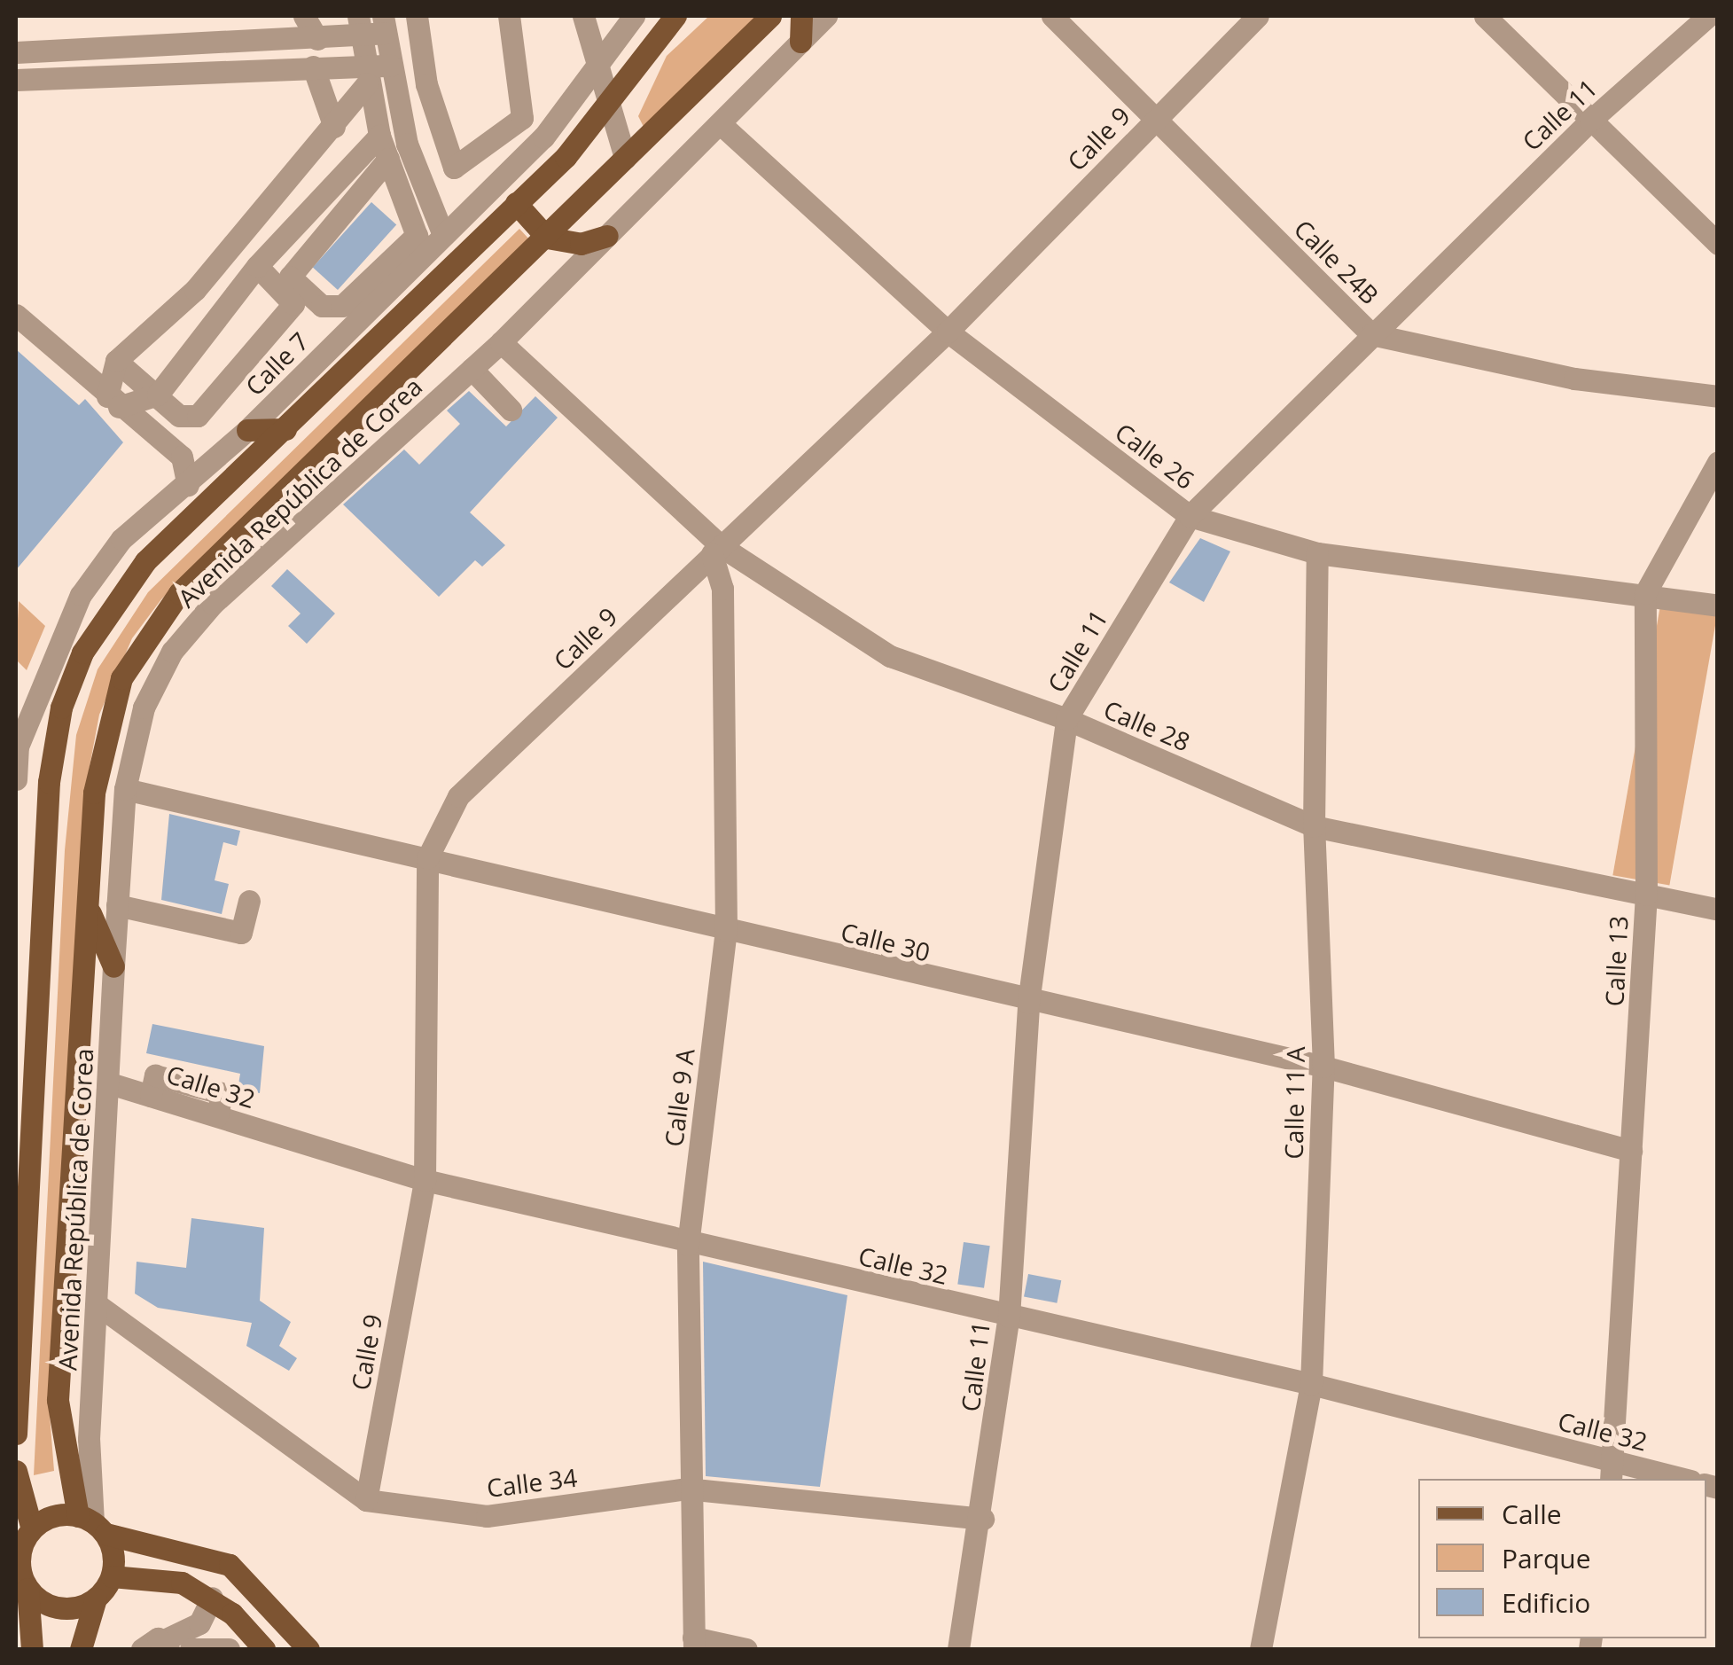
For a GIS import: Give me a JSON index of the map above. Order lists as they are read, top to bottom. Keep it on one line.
{"streets":{"main road":["Avenida República de Corea"],"street":["Calle 11","Calle 9","Calle 24B","Calle 7","Calle 26","Calle 28","Calle 30","Calle 13","Calle 32","Calle 9 A","Calle 11 A","Calle 34"]},"crossings":[["Calle 11","Calle 24B"],["Calle 11","Calle 26"],["Calle 11","Calle 28"],["Calle 11","Calle 30"],["Calle 11","Calle 32"],["Calle 11","Calle 34"],["Calle 9","Calle 24B"],["Calle 9","Calle 26"],["Calle 9","Calle 28"],["Calle 9","Calle 30"],["Calle 9","Calle 32"],["Calle 9","Calle 9 A"],["Calle 9","Calle 34"],["Calle 26","Avenida República de Corea"],["Calle 26","Calle 13"],["Calle 26","Calle 11 A"],["Avenida República de Corea","Calle 28"],["Avenida República de Corea","Calle 30"],["Avenida República de Corea","Calle 32"],["Avenida República de Corea","Calle 34"],["Calle 28","Calle 13"],["Calle 28","Calle 9 A"],["Calle 28","Calle 11 A"],["Calle 30","Calle 13"],["Calle 30","Calle 9 A"],["Calle 30","Calle 11 A"],["Calle 13","Calle 32"],["Calle 32","Calle 9 A"],["Calle 32","Calle 11 A"],["Calle 9 A","Calle 34"]],"legend":["Calle","Parque","Edificio"]}
